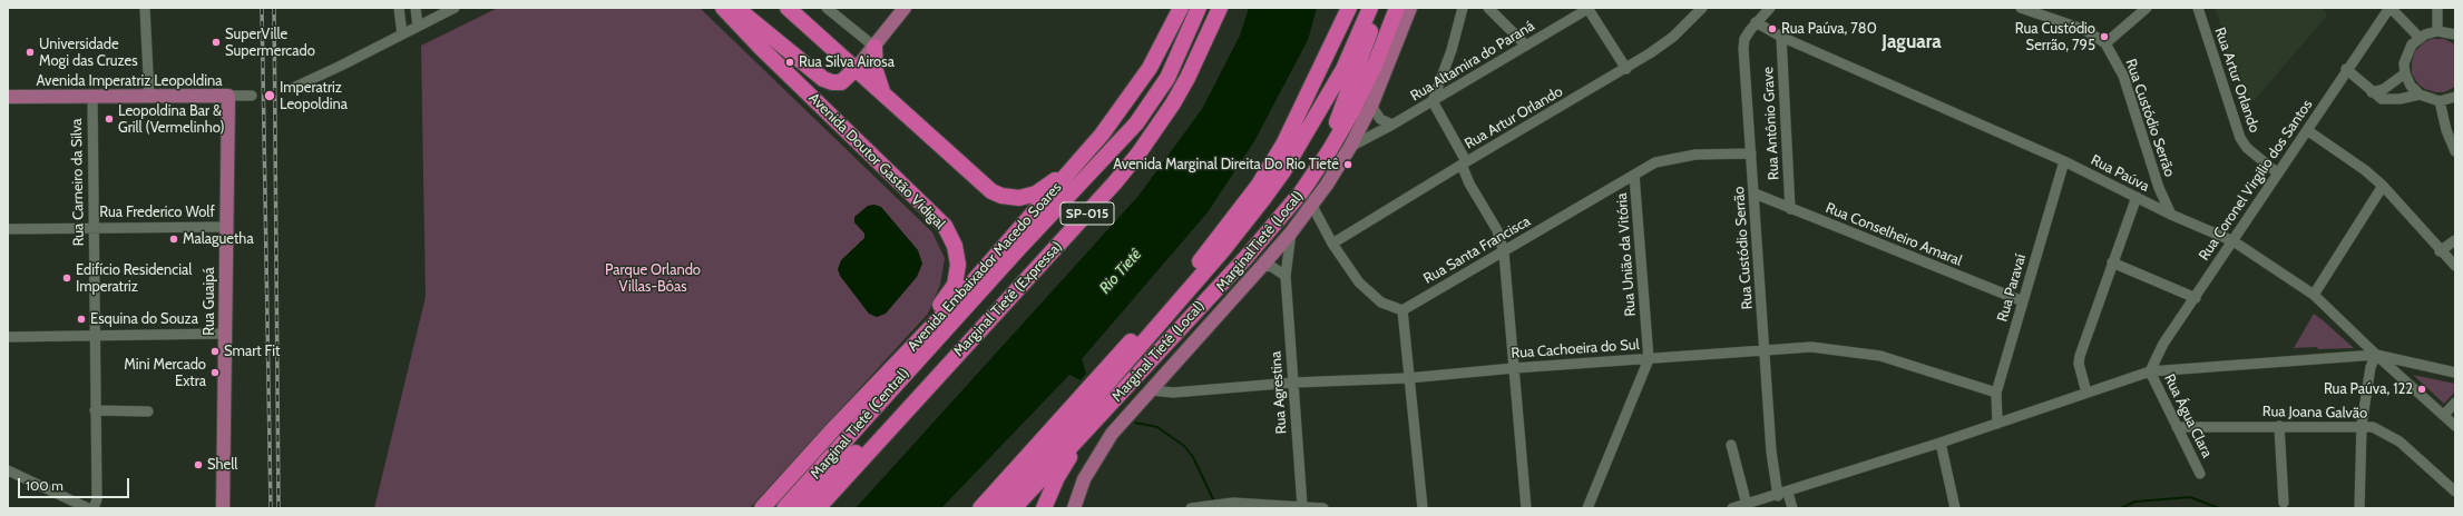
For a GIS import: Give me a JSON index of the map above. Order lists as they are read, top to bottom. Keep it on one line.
{"streets":{"highway":["Avenida Doutor Gastão Vidigal","SP-015","Avenida Embaixador Macedo Soares","Marginal Tietê (Expressa)","Marginal Tietê (Local)","Marginal Tietê (Central)"],"main road":["Avenida Imperatriz Leopoldina","MarginalTietê (Local)","Rua Guaipá"],"street":["Rua Altamira do Paraná","Rua Artur Orlando","Rua Custódio Serrão","Rua Antônio Grave","Rua Paúva","Rua Coronel Virgilio dos Santos","Rua Carneiro da Silva","Rua Frederico Wolf","Rua Conselheiro Amaral","Rua Santa Francisca","Rua União da Vitória","Rua Paravaí","Rua Cachoeira do Sul","Rua Agrestina","Rua Joana Galvão","Rua Água Clara"]},"crossings":[["Rua Altamira do Paraná","MarginalTietê (Local)"],["Rua Artur Orlando","Rua Coronel Virgilio dos Santos"],["Avenida Imperatriz Leopoldina","Rua Carneiro da Silva"],["Avenida Imperatriz Leopoldina","Rua Guaipá"],["Rua Custódio Serrão","Rua Paúva"],["Rua Custódio Serrão","Rua Conselheiro Amaral"],["Rua Custódio Serrão","Rua Santa Francisca"],["Rua Custódio Serrão","Rua Cachoeira do Sul"],["Rua Antônio Grave","Rua Paúva"],["Rua Antônio Grave","Rua Conselheiro Amaral"],["Avenida Doutor Gastão Vidigal","Avenida Embaixador Macedo Soares"],["Rua Paúva","Rua Coronel Virgilio dos Santos"],["Rua Paúva","Rua Paravaí"],["Rua Coronel Virgilio dos Santos","Rua Água Clara"],["Rua Carneiro da Silva","Rua Frederico Wolf"],["Rua Frederico Wolf","Rua Guaipá"],["Rua Conselheiro Amaral","Rua Paravaí"],["MarginalTietê (Local)","Rua Cachoeira do Sul"],["MarginalTietê (Local)","Rua Agrestina"],["Rua Santa Francisca","Rua União da Vitória"],["Rua União da Vitória","Rua Cachoeira do Sul"],["Rua Paravaí","Rua Cachoeira do Sul"],["Rua Cachoeira do Sul","Rua Agrestina"],["Rua Joana Galvão","Rua Água Clara"]],"districts":["Jaguara"],"water":["Rio Tietê"],"parks":["Parque Orlando Villas-Bôas"],"places":["Rua Paúva, 780","Rua Custódio Serrão, 795","SuperVille Supermercado","Universidade Mogi das Cruzes","Rua Silva Airosa","Imperatriz Leopoldina","Leopoldina Bar & Grill (Vermelinho)","Avenida Marginal Direita Do Rio Tietê","Malaguetha","Edifício Residencial Imperatriz","Esquina do Souza","Smart Fit","Mini Mercado Extra","Rua Paúva, 122","Shell"],"scale_bar":"100 m"}
